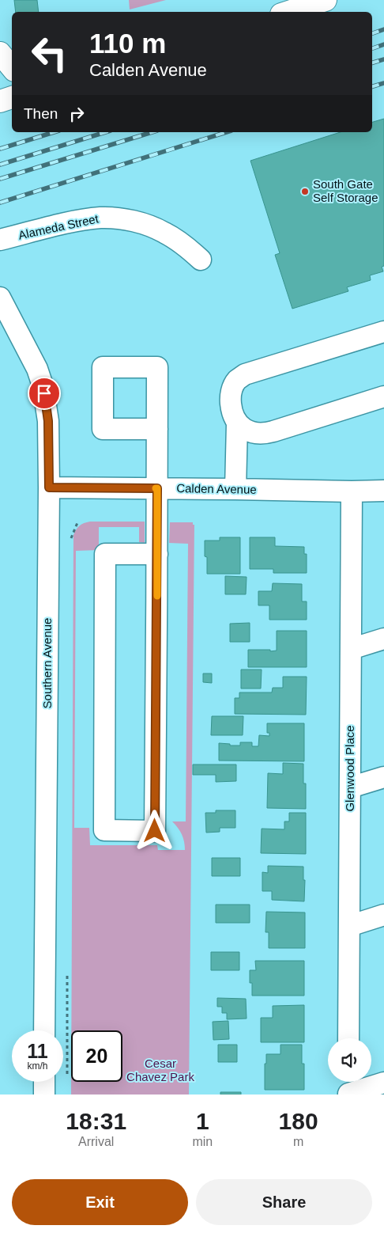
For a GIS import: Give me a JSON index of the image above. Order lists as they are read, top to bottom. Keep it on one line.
{"streets":{"street":["Alameda Street","Calden Avenue","Southern Avenue","Glenwood Place"]},"crossings":[["Calden Avenue","Southern Avenue"],["Calden Avenue","Glenwood Place"]],"parks":["Cesar Chavez Park"],"places":["South Gate Self Storage"],"page":{"turn":["110 m","Calden Avenue"],"then":"Then","speed":"11 km/h","limit":"20","eta":["18:31","Arrival","1","min","180","m"],"buttons":["Exit","Share"]}}
